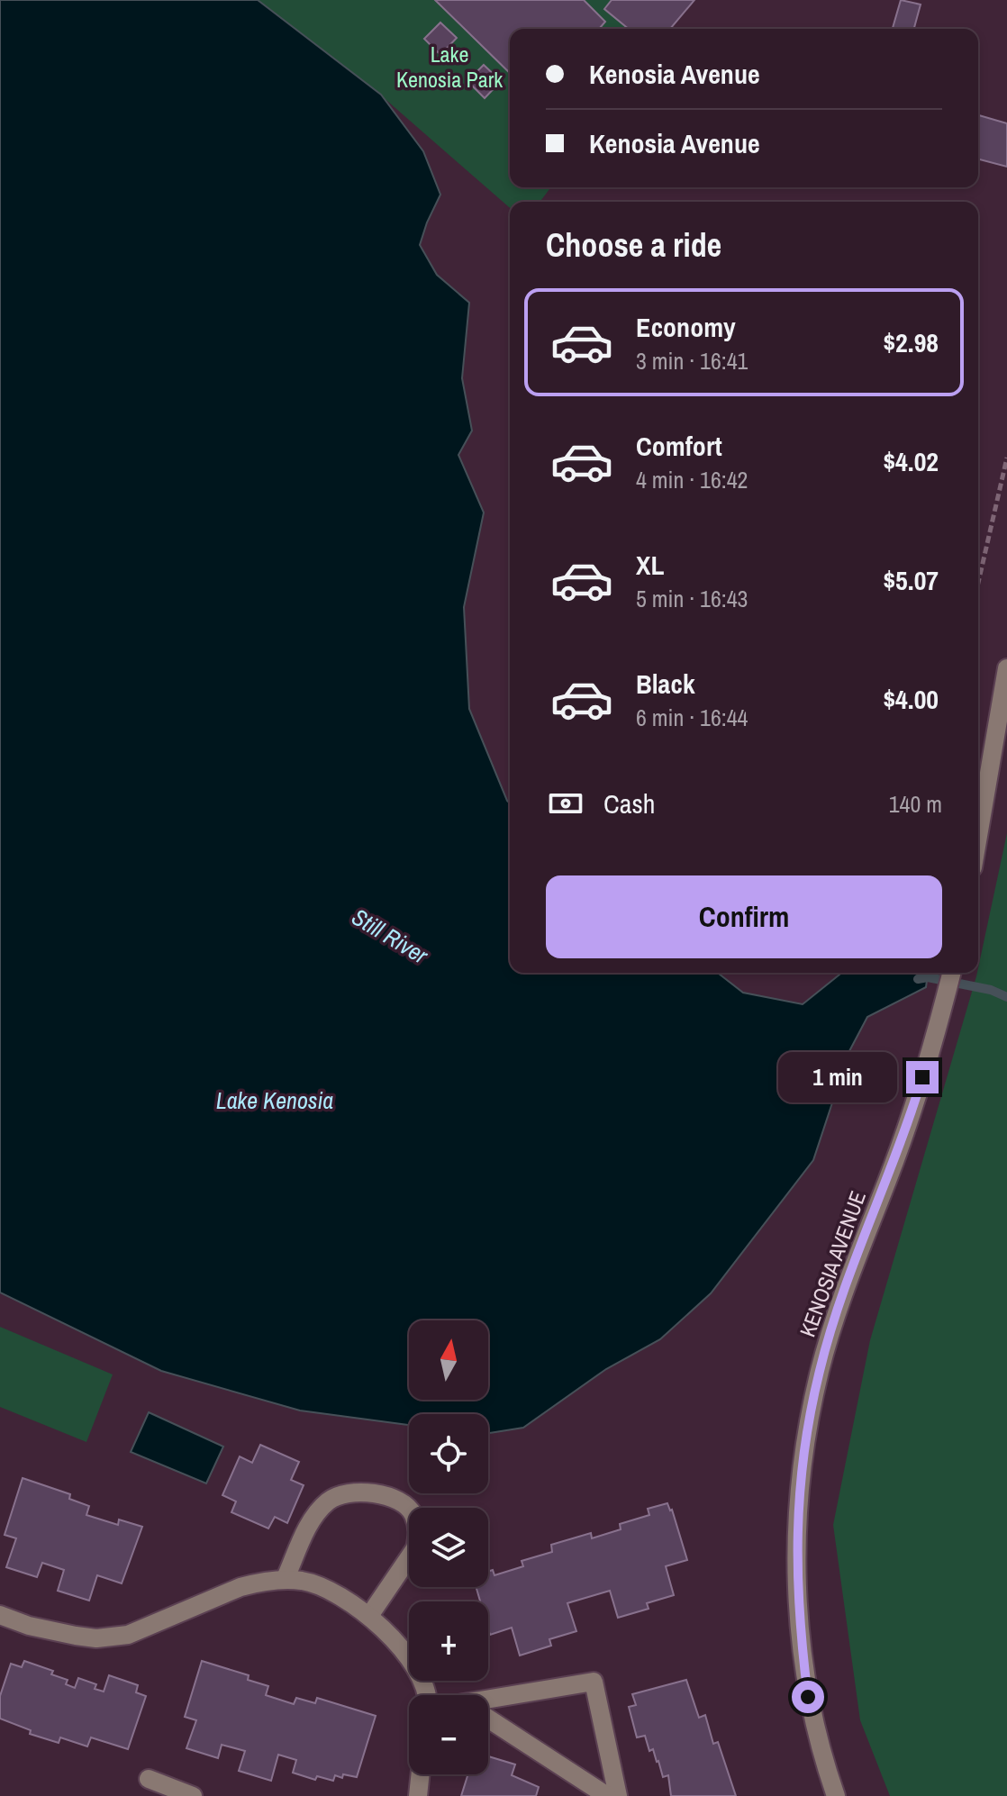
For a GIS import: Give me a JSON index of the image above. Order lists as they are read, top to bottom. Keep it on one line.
{"streets":{"street":["KENOSIA AVENUE"]},"water":["Still River","Lake Kenosia"],"parks":["Lake Kenosia Park"],"north":"top","page":{"banner":["Kenosia Avenue","Kenosia Avenue"],"heading":"Choose a ride","list":[{"name":"Economy","note":"3 min · 16:41","value":"$2.98"},{"name":"Comfort","note":"4 min · 16:42","value":"$4.02"},{"name":"XL","note":"5 min · 16:43","value":"$5.07"},{"name":"Black","note":"6 min · 16:44","value":"$4.00"}],"pay":["Cash","140 m"],"buttons":"Confirm","bubble":"1 min","map_buttons":["+","−"]}}
